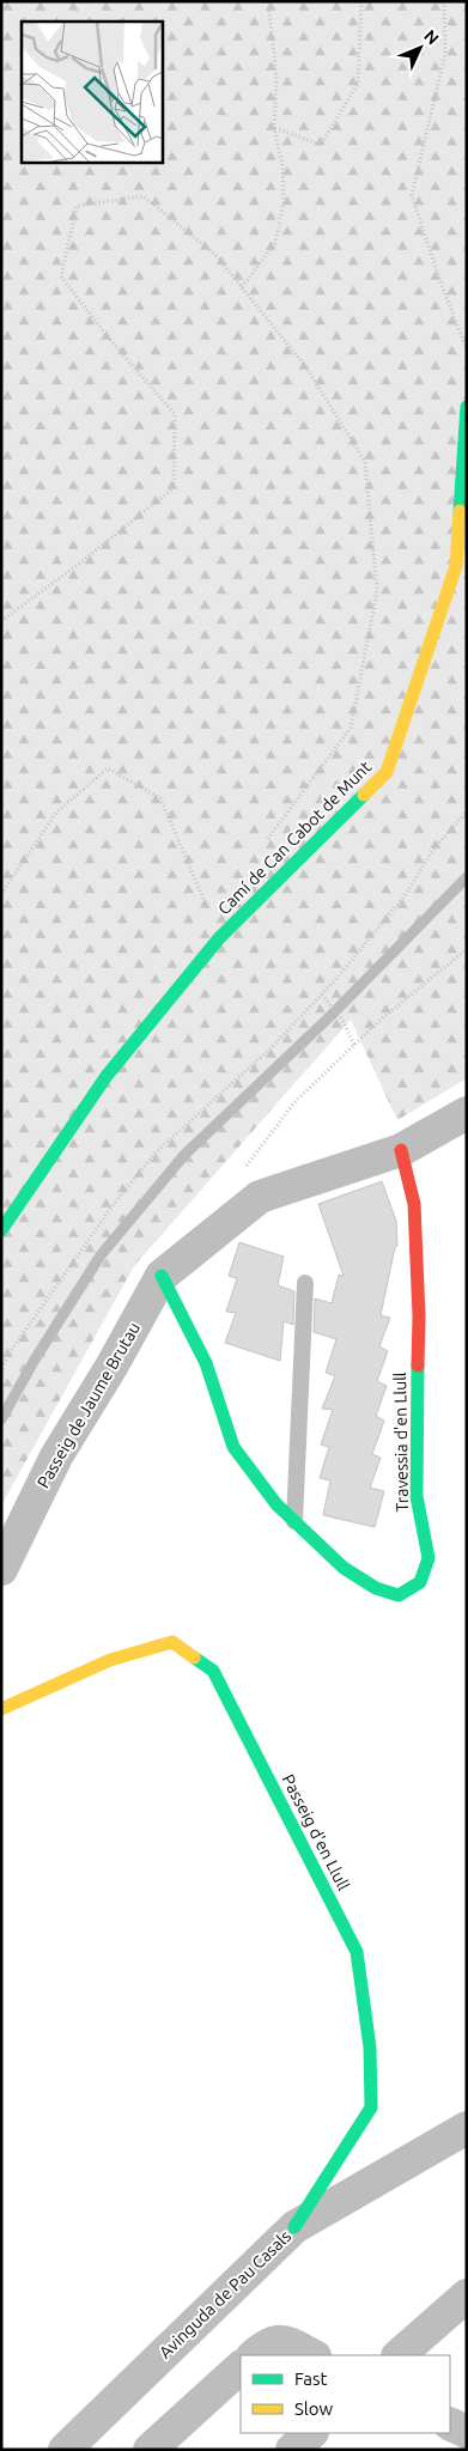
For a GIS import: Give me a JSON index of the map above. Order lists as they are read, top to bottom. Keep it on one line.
{"streets":{"street":["Camí de Can Cabot de Munt","Passeig de Jaume Brutau","Travessia d'en Llull","Passeig d'en Llull","Avinguda de Pau Casals"]},"crossings":[["Passeig de Jaume Brutau","Travessia d'en Llull"],["Passeig d'en Llull","Avinguda de Pau Casals"]],"legend":["Fast","Slow"],"north":"top right"}
